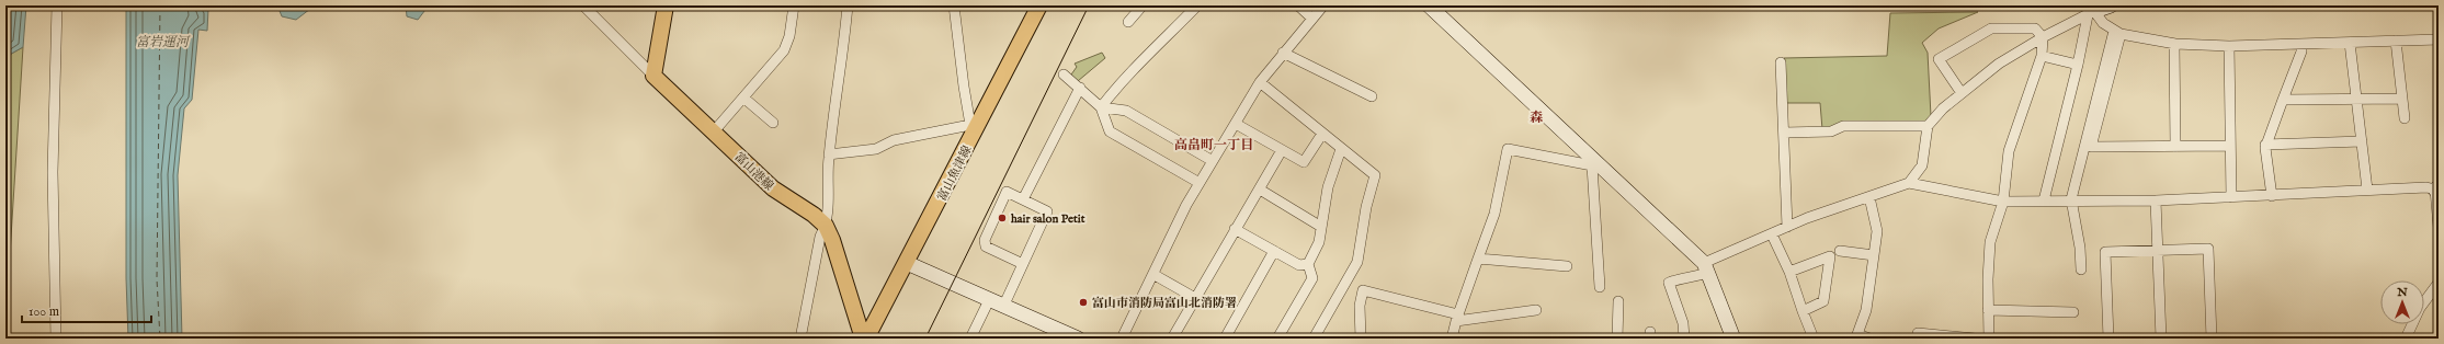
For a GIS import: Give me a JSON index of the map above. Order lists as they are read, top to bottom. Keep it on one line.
{"streets":{"main road":["富山港線","富山魚津線"]},"crossings":[["富山港線","富山魚津線"]],"districts":["森","高畠町一丁目"],"water":["富岩運河"],"places":["hair salon Petit","富山市消防局富山北消防署"],"scale_bar":"100 m","north":"top"}
